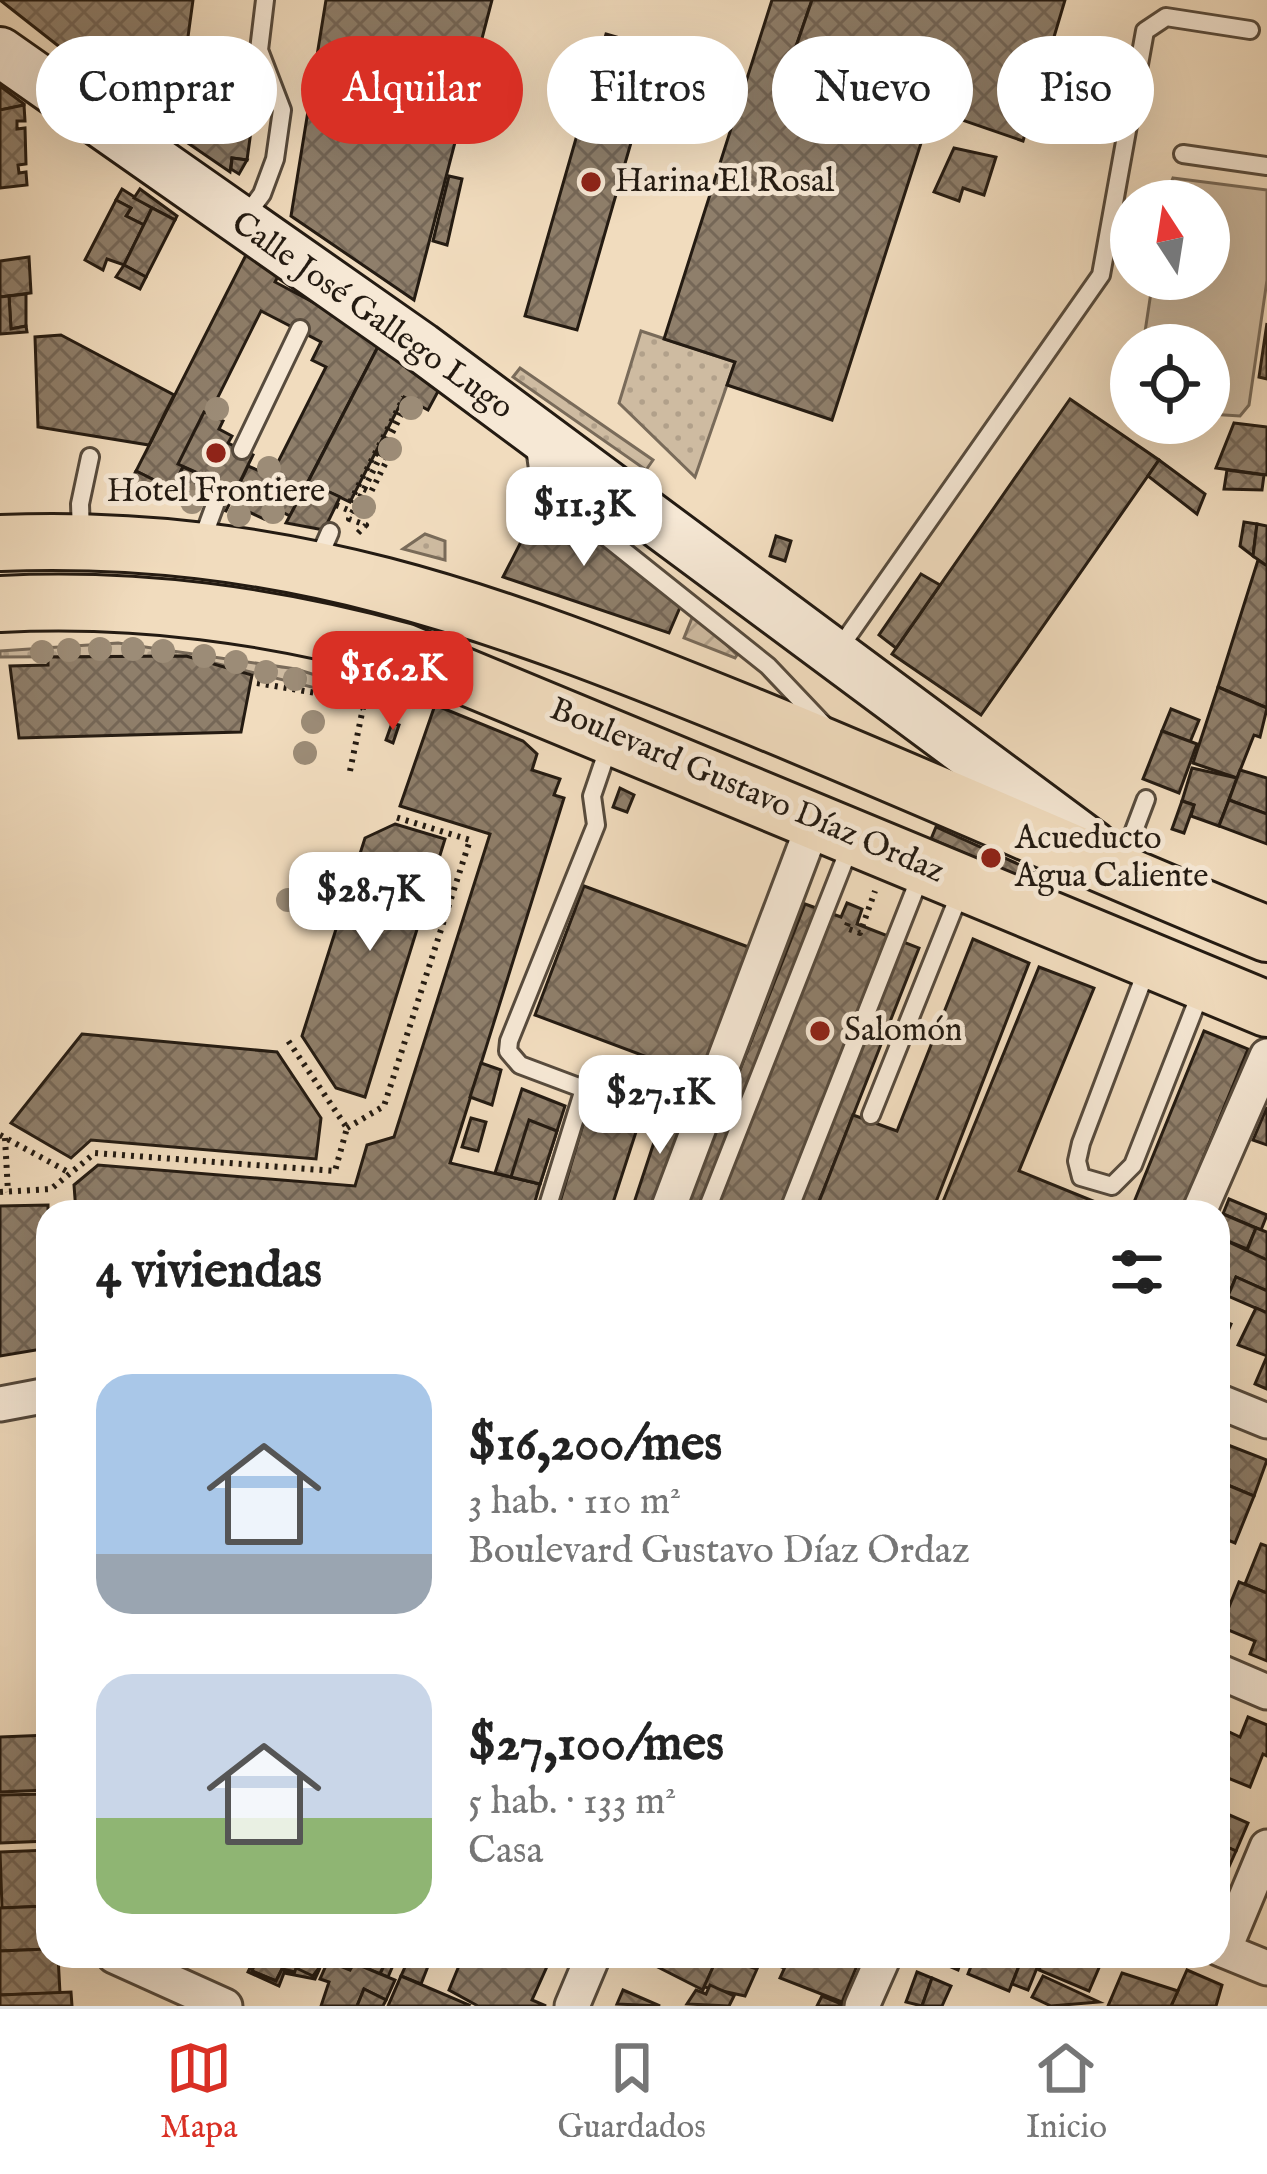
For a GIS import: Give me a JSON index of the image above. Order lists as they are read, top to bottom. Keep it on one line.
{"streets":{"main road":["Calle José Gallego Lugo","Boulevard Gustavo Díaz Ordaz"]},"crossings":[["Calle José Gallego Lugo","Boulevard Gustavo Díaz Ordaz"]],"places":["Harina El Rosal","Hotel Frontiere","Acueducto Agua Caliente","Salomón"],"north":"top","page":{"chip":["Comprar","Alquilar","Filtros","Nuevo","Piso"],"price":["$11.3K","$16.2K","$28.7K","$27.1K"],"heading":"4 viviendas","list":[{"name":"$16,200/mes","note":"3 hab. · 110 m² · Boulevard Gustavo Díaz Ordaz"},{"name":"$27,100/mes","note":"5 hab. · 133 m² · Casa"}],"tabs":["Mapa","Guardados","Inicio"]}}
